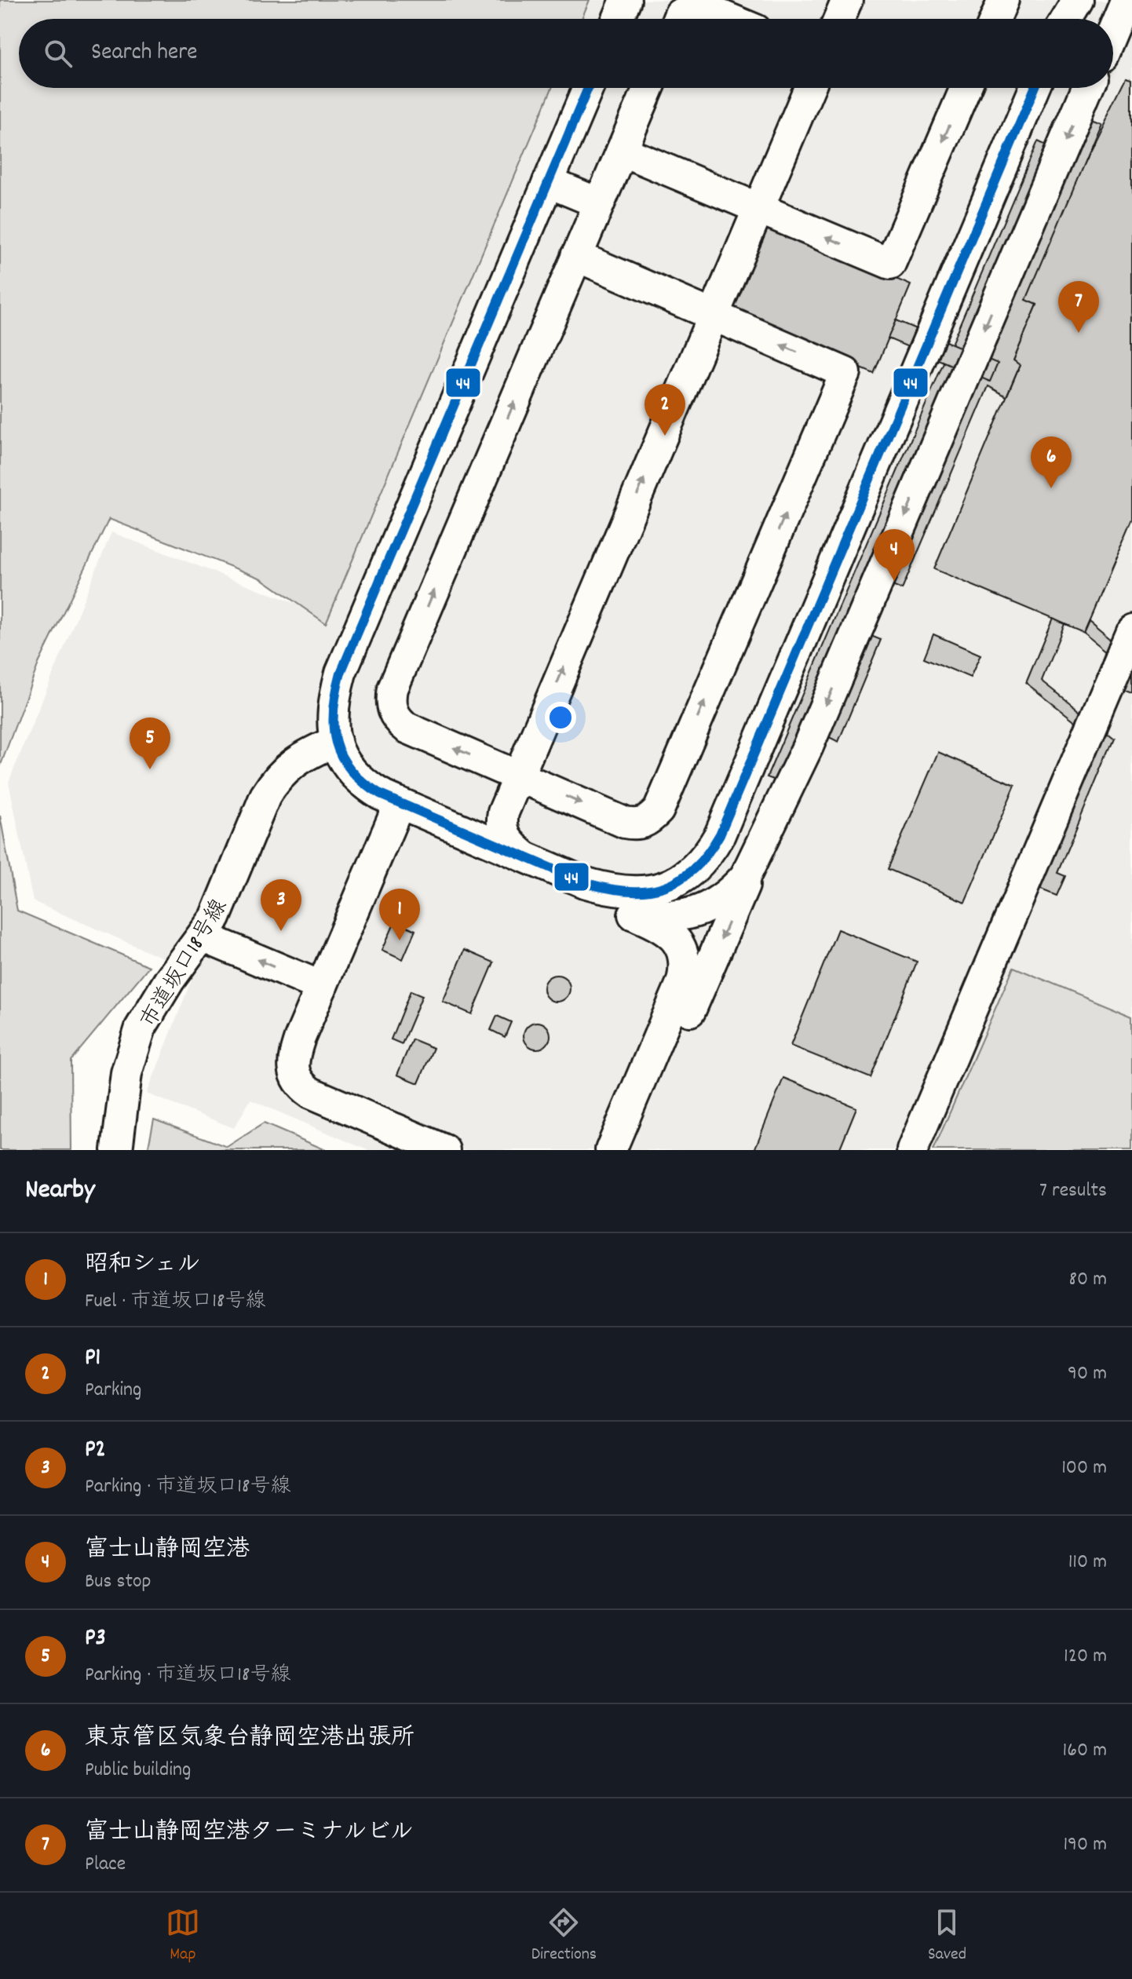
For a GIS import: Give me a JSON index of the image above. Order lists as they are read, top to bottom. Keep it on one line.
{"streets":{"street":["市道坂口18号線"]},"lines":["transit line 44"],"page":{"search":"Search here","pins":["7","2","6","4","5","3","1"],"heading":["Nearby","7 results"],"list":[{"mark":"1","name":"昭和シェル","note":"Fuel · 市道坂口18号線","value":"80 m"},{"mark":"2","name":"P1","note":"Parking","value":"90 m"},{"mark":"3","name":"P2","note":"Parking · 市道坂口18号線","value":"100 m"},{"mark":"4","name":"富士山静岡空港","note":"Bus stop","value":"110 m"},{"mark":"5","name":"P3","note":"Parking · 市道坂口18号線","value":"120 m"},{"mark":"6","name":"東京管区気象台静岡空港出張所","note":"Public building","value":"160 m"},{"mark":"7","name":"富士山静岡空港ターミナルビル","note":"Place","value":"190 m"}],"nav":["Map","Directions","Saved"]}}
